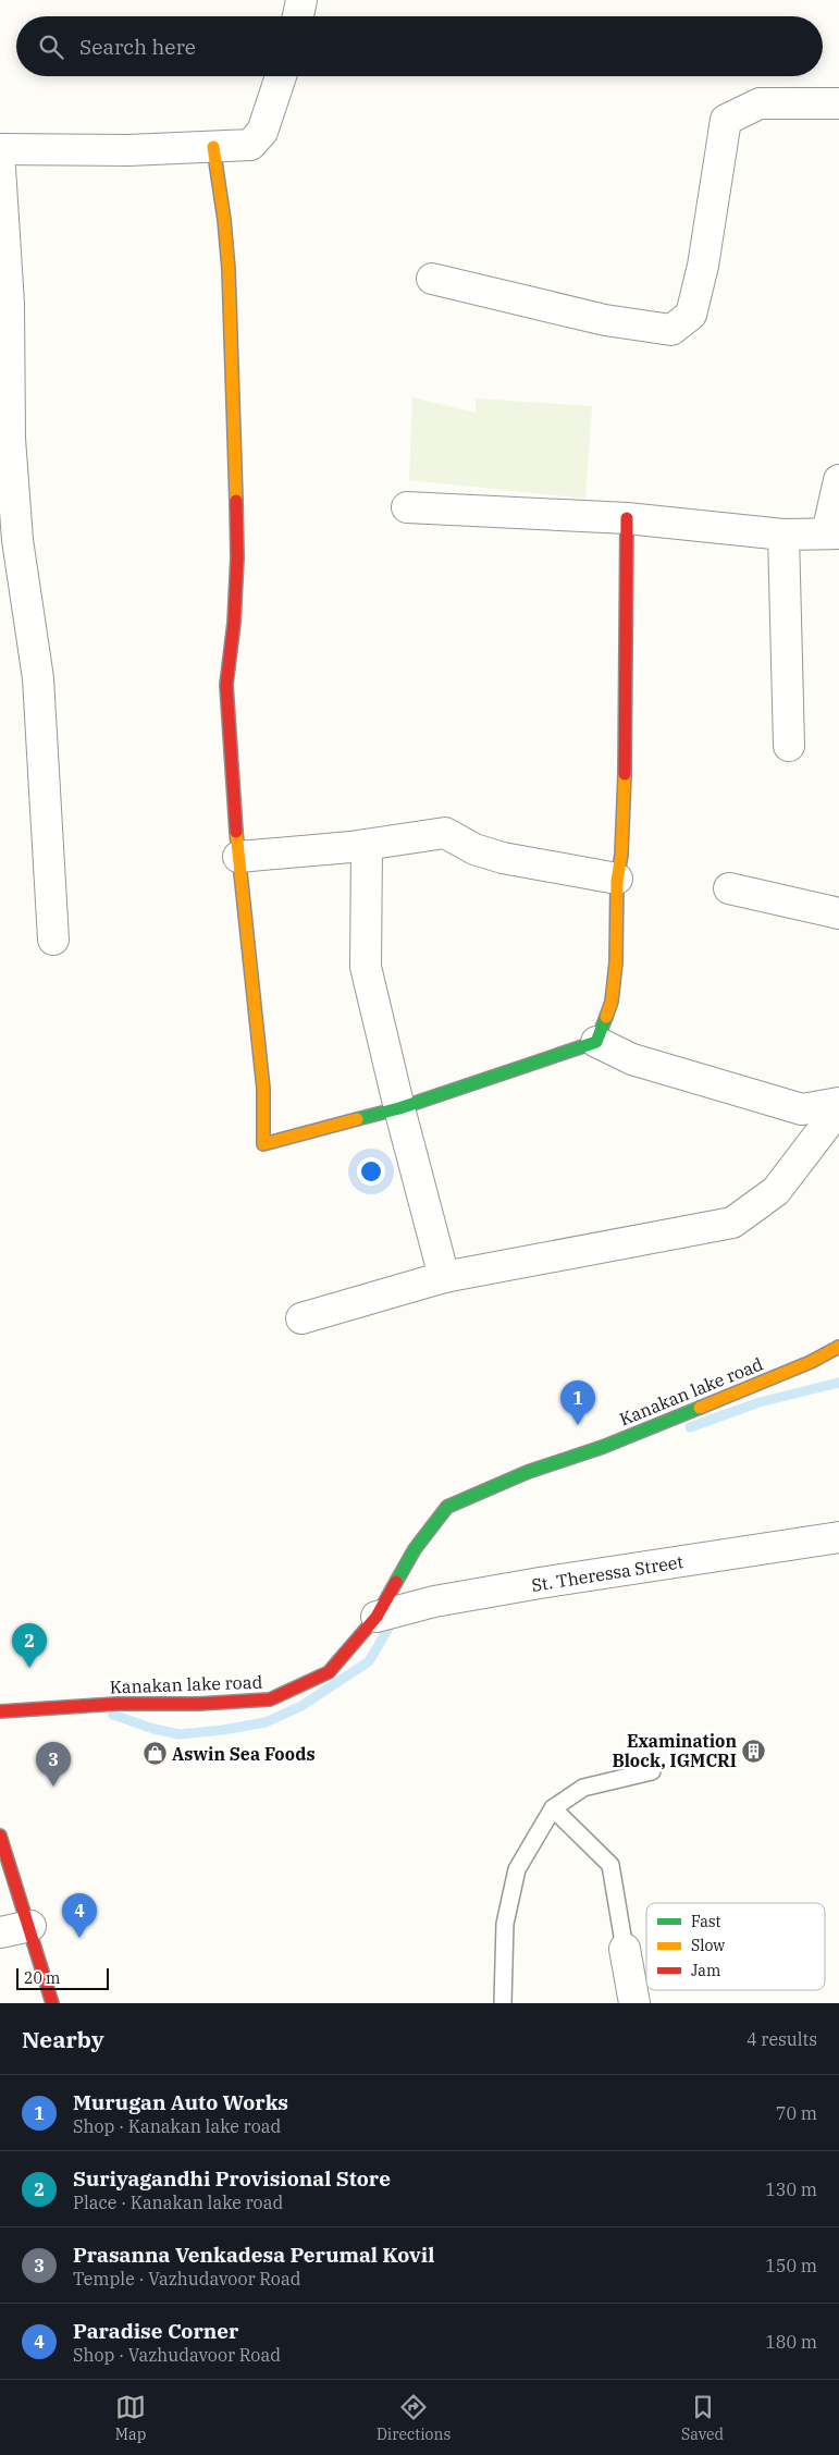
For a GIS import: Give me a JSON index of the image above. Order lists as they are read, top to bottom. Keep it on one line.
{"streets":{"street":["Kanakan lake road","St. Theressa Street"]},"crossings":[["Kanakan lake road","St. Theressa Street"]],"places":{"building":["Examination Block, IGMCRI"],"shop":["Aswin Sea Foods"]},"legend":["Fast","Slow","Jam"],"scale_bar":"20 m","page":{"search":"Search here","pins":["1","2","3","4"],"scale":"20 m","heading":["Nearby","4 results"],"list":[{"mark":"1","name":"Murugan Auto Works","note":"Shop · Kanakan lake road","value":"70 m"},{"mark":"2","name":"Suriyagandhi Provisional Store","note":"Place · Kanakan lake road","value":"130 m"},{"mark":"3","name":"Prasanna Venkadesa Perumal Kovil","note":"Temple · Vazhudavoor Road","value":"150 m"},{"mark":"4","name":"Paradise Corner","note":"Shop · Vazhudavoor Road","value":"180 m"}],"nav":["Map","Directions","Saved"]}}
